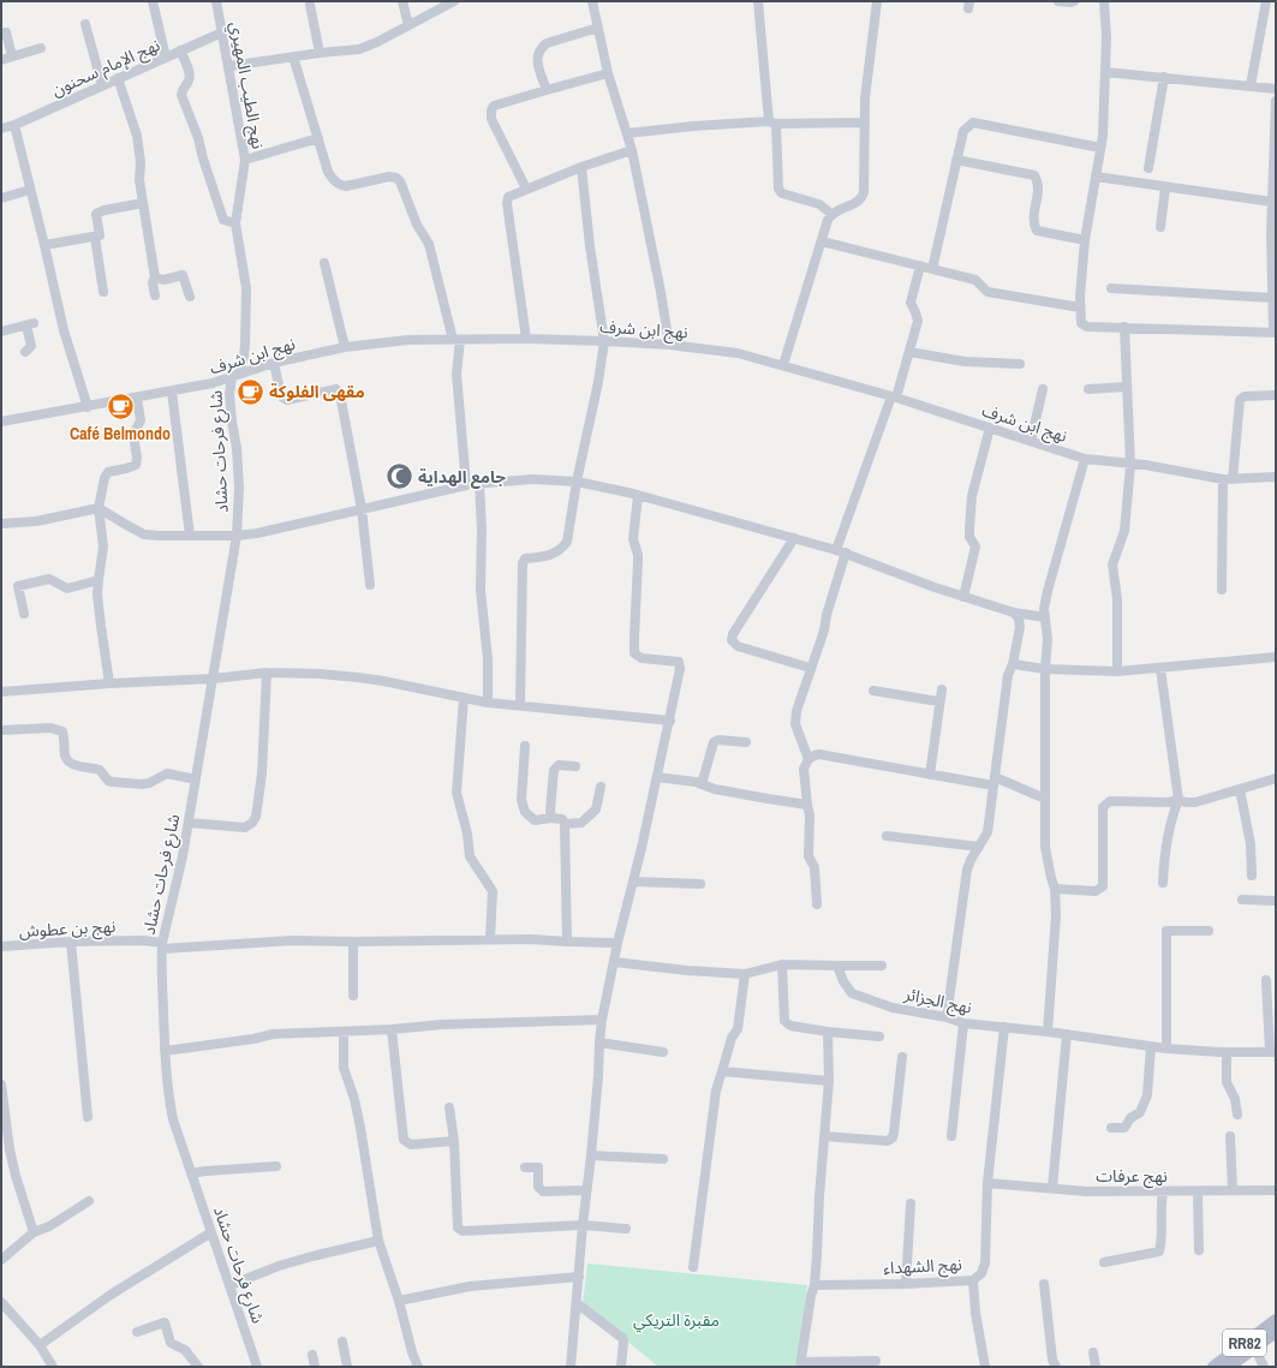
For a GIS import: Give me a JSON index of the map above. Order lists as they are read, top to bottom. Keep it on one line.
{"streets":{"main road":["RR82"],"street":["نهج الإمام سحنون","نهج الطيب المهيري","نهج ابن شرف","شارع فرحات حشاد","نهج بن عطوش","نهج الجزائر","نهج عرفات","نهج الشهداء"]},"crossings":[["نهج الإمام سحنون","نهج الطيب المهيري"],["نهج الطيب المهيري","نهج ابن شرف"],["نهج الطيب المهيري","شارع فرحات حشاد"],["نهج ابن شرف","شارع فرحات حشاد"],["شارع فرحات حشاد","نهج بن عطوش"],["نهج الجزائر","نهج الشهداء"],["نهج عرفات","نهج الشهداء"]],"parks":["مقبرة التريكي"],"places":{"cafe":["مقهى الفلوكة","Café Belmondo"],"mosque":["جامع الهداية"]}}
